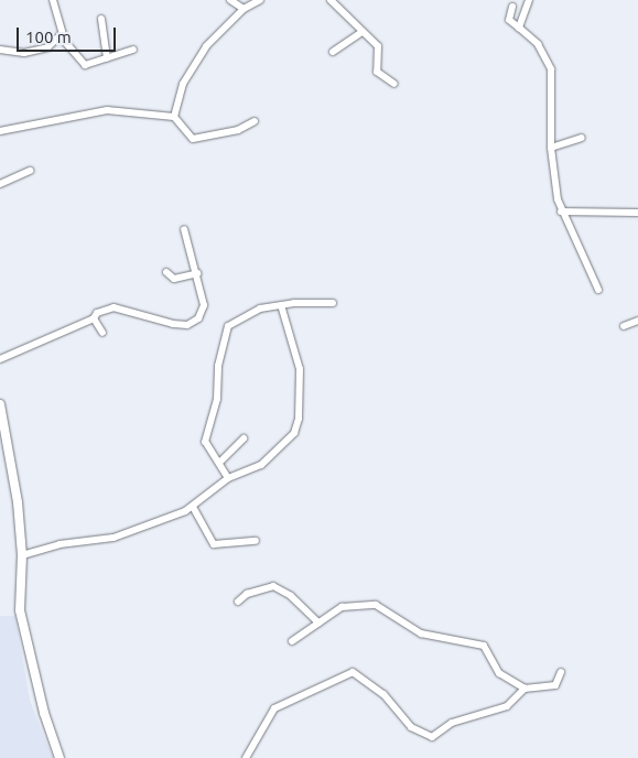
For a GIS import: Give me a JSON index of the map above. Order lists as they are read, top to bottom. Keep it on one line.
{"scale_bar":"100 m"}
